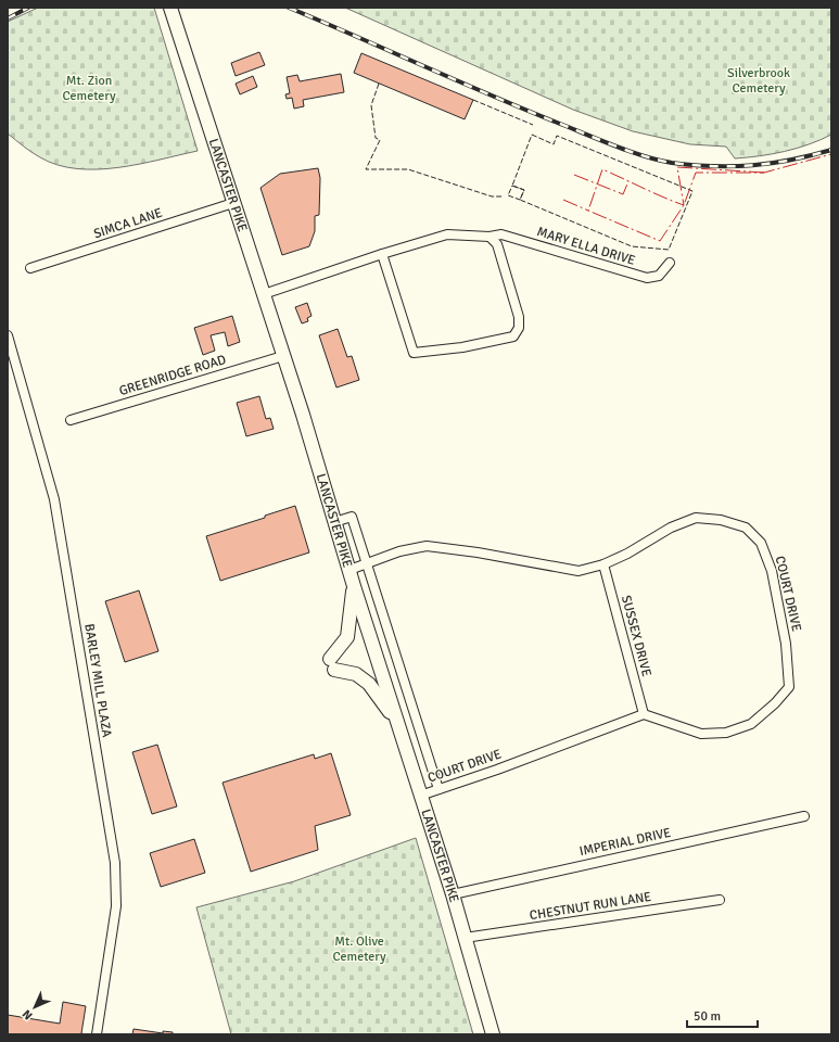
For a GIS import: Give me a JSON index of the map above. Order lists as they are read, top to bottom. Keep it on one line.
{"streets":{"main road":["LANCASTER PIKE"],"street":["SIMCA LANE","MARY ELLA DRIVE","GREENRIDGE ROAD","COURT DRIVE","SUSSEX DRIVE","BARLEY MILL PLAZA","IMPERIAL DRIVE","CHESTNUT RUN LANE"]},"crossings":[["LANCASTER PIKE","SIMCA LANE"],["LANCASTER PIKE","MARY ELLA DRIVE"],["LANCASTER PIKE","GREENRIDGE ROAD"],["LANCASTER PIKE","COURT DRIVE"],["LANCASTER PIKE","IMPERIAL DRIVE"],["LANCASTER PIKE","CHESTNUT RUN LANE"],["COURT DRIVE","SUSSEX DRIVE"]],"parks":["Silverbrook Cemetery","Mt. Zion Cemetery","Mt. Olive Cemetery"],"scale_bar":"50 m","north":"bottom left"}
